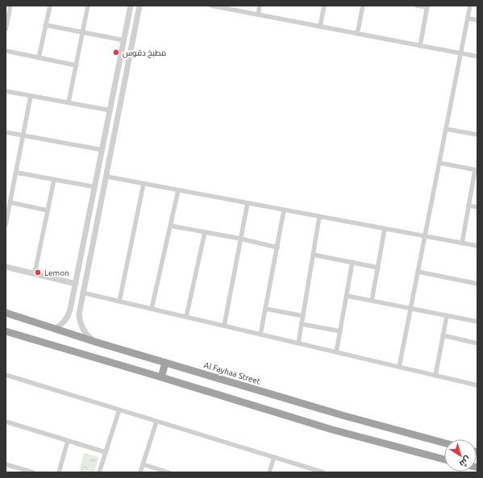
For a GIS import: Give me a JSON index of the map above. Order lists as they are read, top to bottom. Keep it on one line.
{"streets":{"highway":["Al Fayhaa Street"]},"places":["مطبخ دقوس","Lemon"],"north":"bottom right"}
